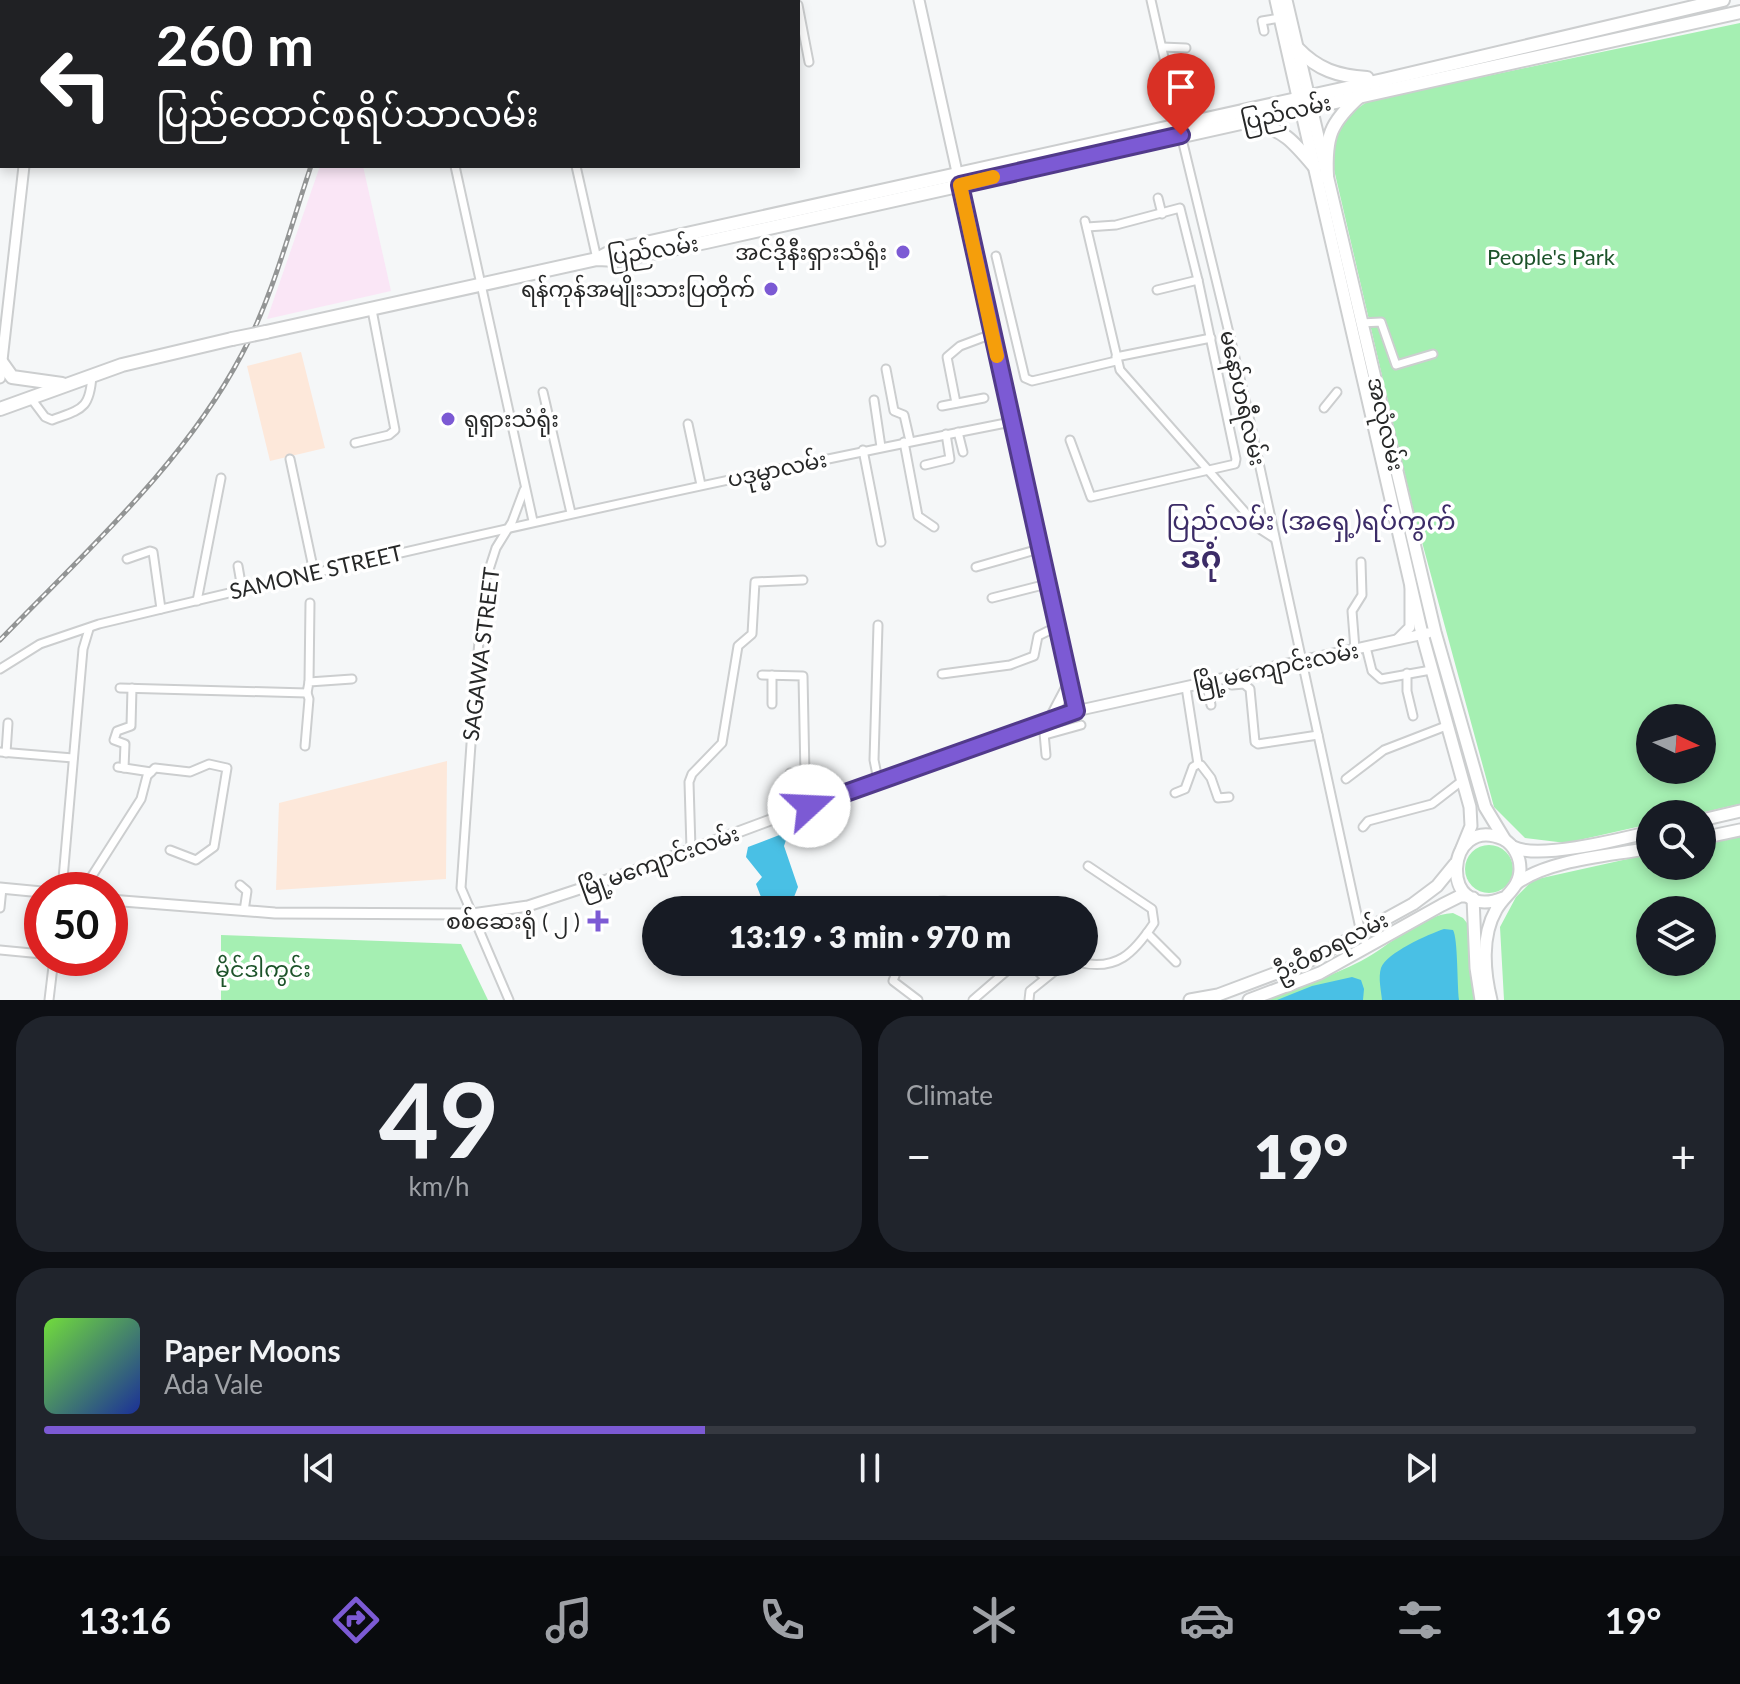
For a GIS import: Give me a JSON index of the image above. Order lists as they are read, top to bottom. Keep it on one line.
{"streets":{"highway":["ပြည်လမ်း"],"main road":["အလုံလမ်း","မြို့မကျောင်းလမ်း","ဦးဝီစာရလမ်း"],"street":["မနော်ဟရီလမ်း","ပဒုမ္မာလမ်း","SAMONE STREET","SAGAWA STREET"]},"crossings":[["ပြည်လမ်း","မနော်ဟရီလမ်း"],["ပြည်လမ်း","အလုံလမ်း"],["မနော်ဟရီလမ်း","မြို့မကျောင်းလမ်း"],["မနော်ဟရီလမ်း","ဦးဝီစာရလမ်း"],["အလုံလမ်း","မြို့မကျောင်းလမ်း"],["အလုံလမ်း","ဦးဝီစာရလမ်း"],["ပဒုမ္မာလမ်း","SAMONE STREET"],["SAMONE STREET","SAGAWA STREET"],["SAGAWA STREET","မြို့မကျောင်းလမ်း"]],"districts":["ပြည်လမ်း (အရှေ့)ရပ်ကွက်","ဒဂုံ"],"parks":["People's Park","မိုင်ဒါကွင်း"],"places":{"other":["အင်ဒိုနီးရှားသံရုံး","ရန်ကုန်အမျိုးသားပြတိုက်","ရုရှားသံရုံး"],"health":["စစ်ဆေးရုံ ( ၂ )"]},"north":"right","page":{"turn":["260 m","ပြည်ထောင်စုရိပ်သာလမ်း"],"limit":"50","trip":"13:19 · 3 min · 970 m","tile":[["49","km/h"],"Climate"],"heat":["−","19°","+"],"song":["Paper Moons","Ada Vale"],"tabs":["13:16","19°"]}}
